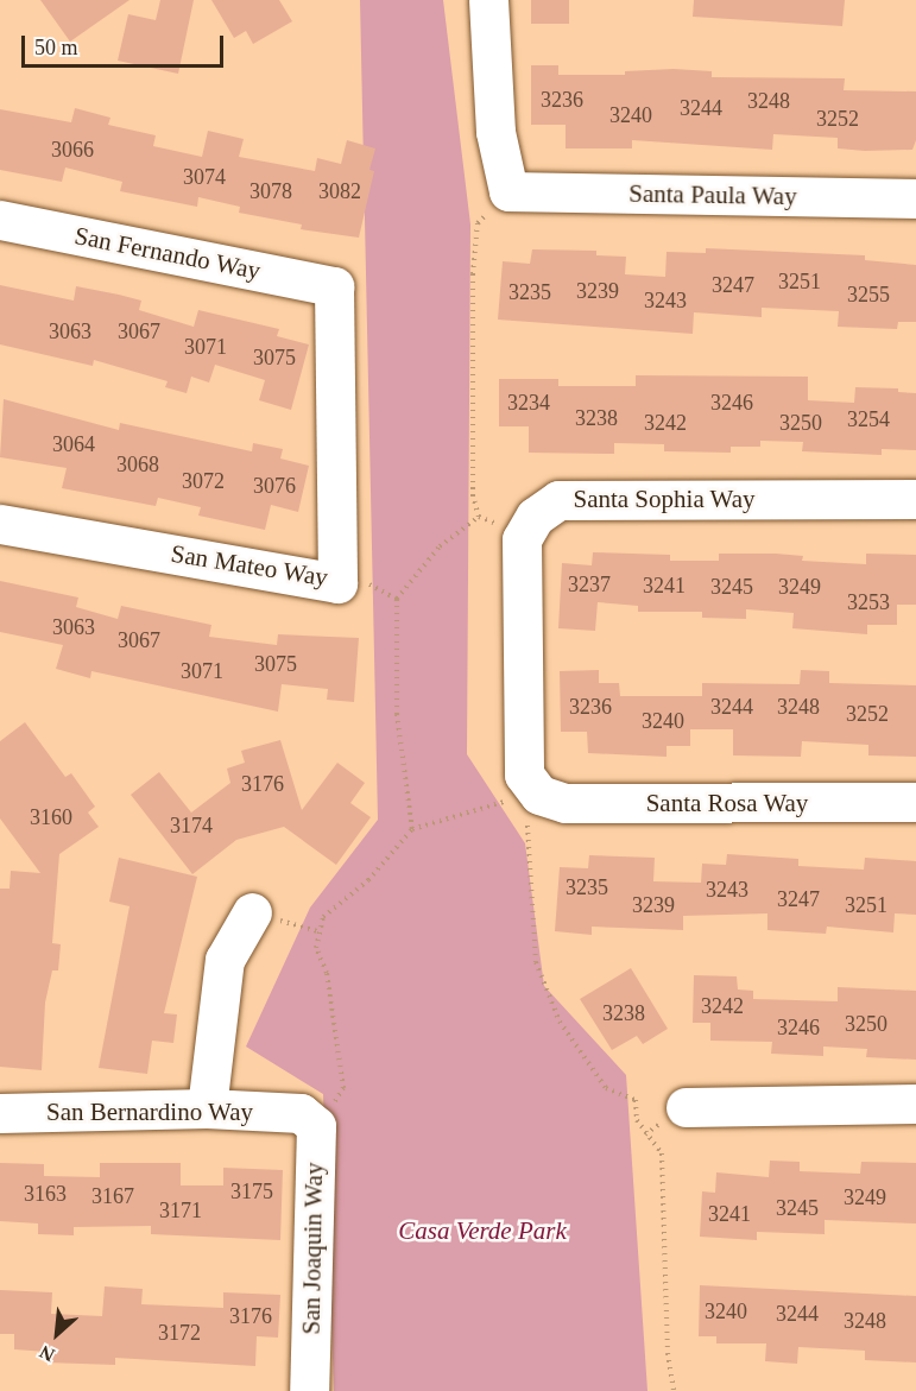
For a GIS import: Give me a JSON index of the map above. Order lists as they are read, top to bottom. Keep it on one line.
{"streets":{"street":["Santa Paula Way","San Fernando Way","Santa Sophia Way","San Mateo Way","Santa Rosa Way","San Bernardino Way","San Joaquin Way"]},"crossings":[["San Fernando Way","San Mateo Way"],["Santa Sophia Way","Santa Rosa Way"],["San Bernardino Way","San Joaquin Way"]],"parks":["Casa Verde Park"],"house_numbers":["3236","3248","3244","3240","3252","3066","3074","3078","3082","3251","3247","3239","3235","3255","3243","3063","3067","3071","3075","3234","3246","3238","3254","3242","3250","3064","3068","3072","3076","3237","3241","3245","3249","3253","3063","3067","3075","3071","3236","3244","3248","3252","3240","3176","3160","3174","3235","3243","3247","3239","3251","3242","3238","3250","3246","3175","3163","3167","3249","3245","3171","3241","3240","3244","3176","3248","3172"],"scale_bar":"50 m","north":"bottom left"}
